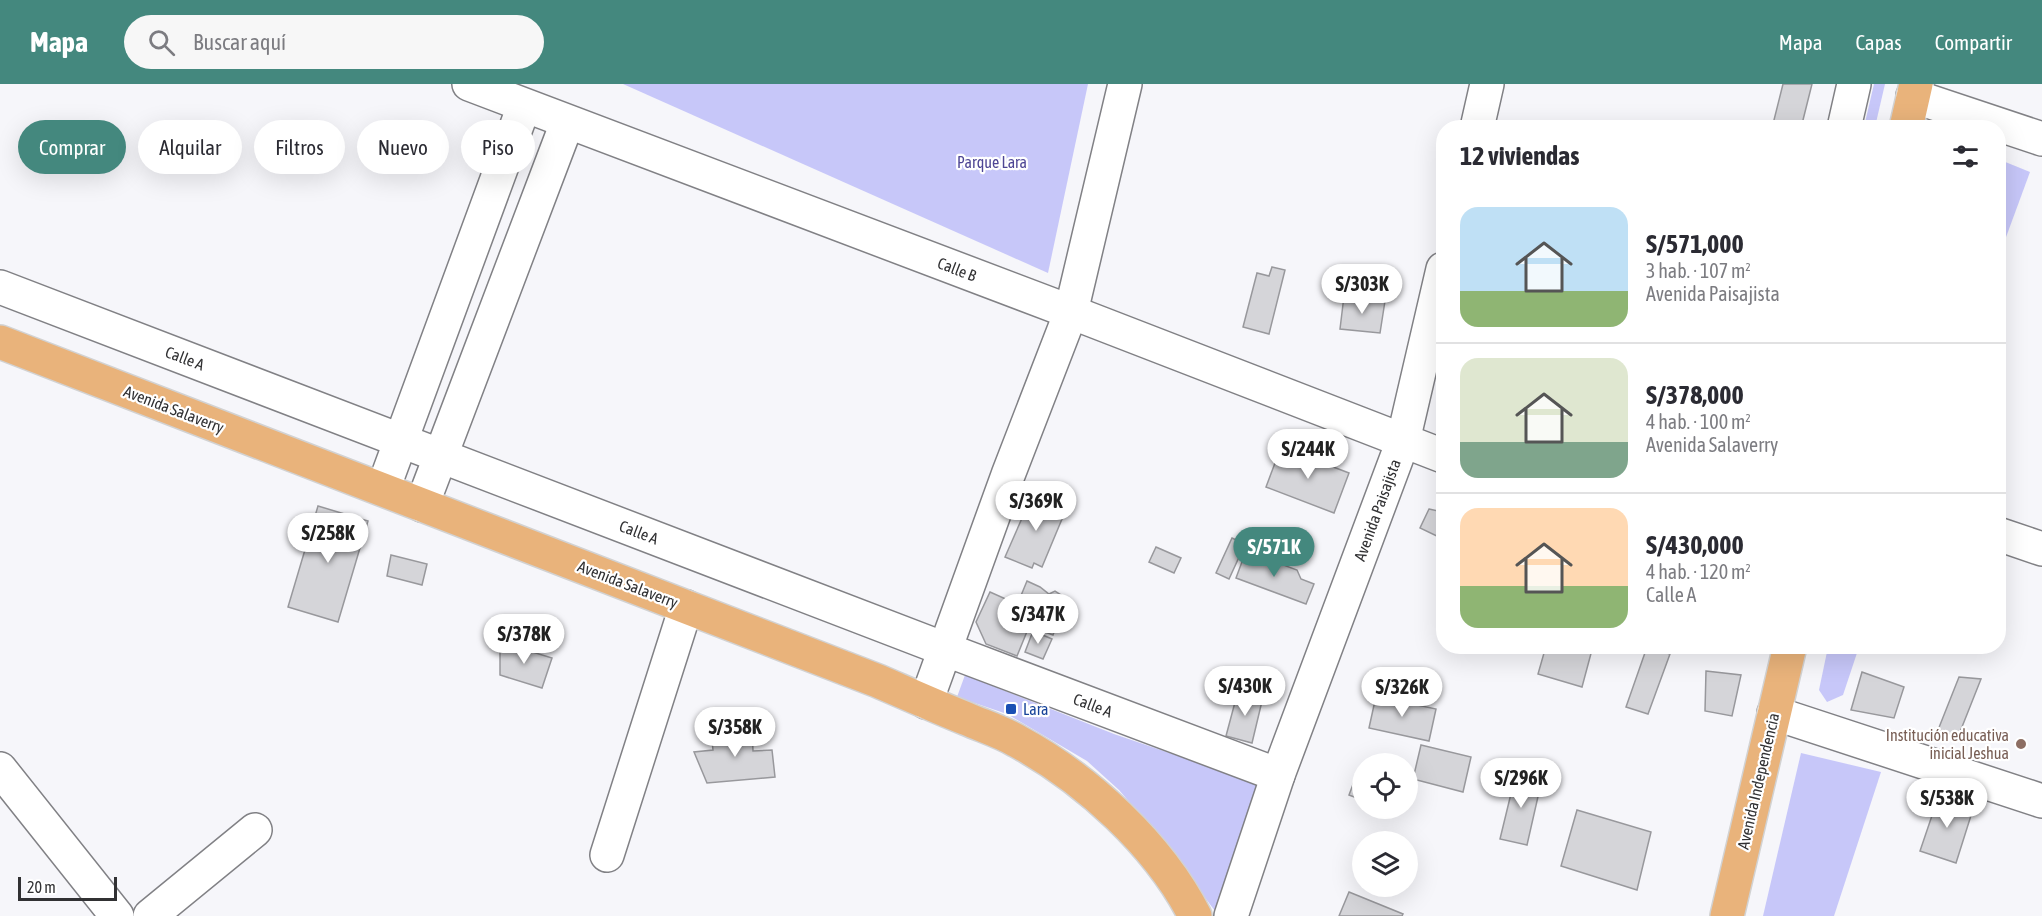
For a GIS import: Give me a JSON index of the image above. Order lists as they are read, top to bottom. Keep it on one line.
{"streets":{"main road":["Avenida Salaverry","Avenida Independencia"],"street":["Calle B","Calle A","Avenida Paisajista"]},"crossings":[["Calle B","Avenida Paisajista"],["Calle A","Avenida Paisajista"]],"parks":["Parque Lara"],"places":{"transit":["Lara"],"other":["Institución educativa inicial Jeshua"]},"scale_bar":"20 m","page":{"header":"Mapa","search":"Buscar aquí","nav":["Mapa","Capas","Compartir"],"chip":["Comprar","Alquilar","Filtros","Nuevo","Piso"],"heading":"12 viviendas","list":[{"name":"S/571,000","note":"3 hab. · 107 m² · Avenida Paisajista"},{"name":"S/378,000","note":"4 hab. · 100 m² · Avenida Salaverry"},{"name":"S/430,000","note":"4 hab. · 120 m² · Calle A"}],"price":["S/303K","S/244K","S/369K","S/258K","S/571K","S/347K","S/378K","S/430K","S/326K","S/358K","S/296K","S/538K"],"scale":"20 m"}}
